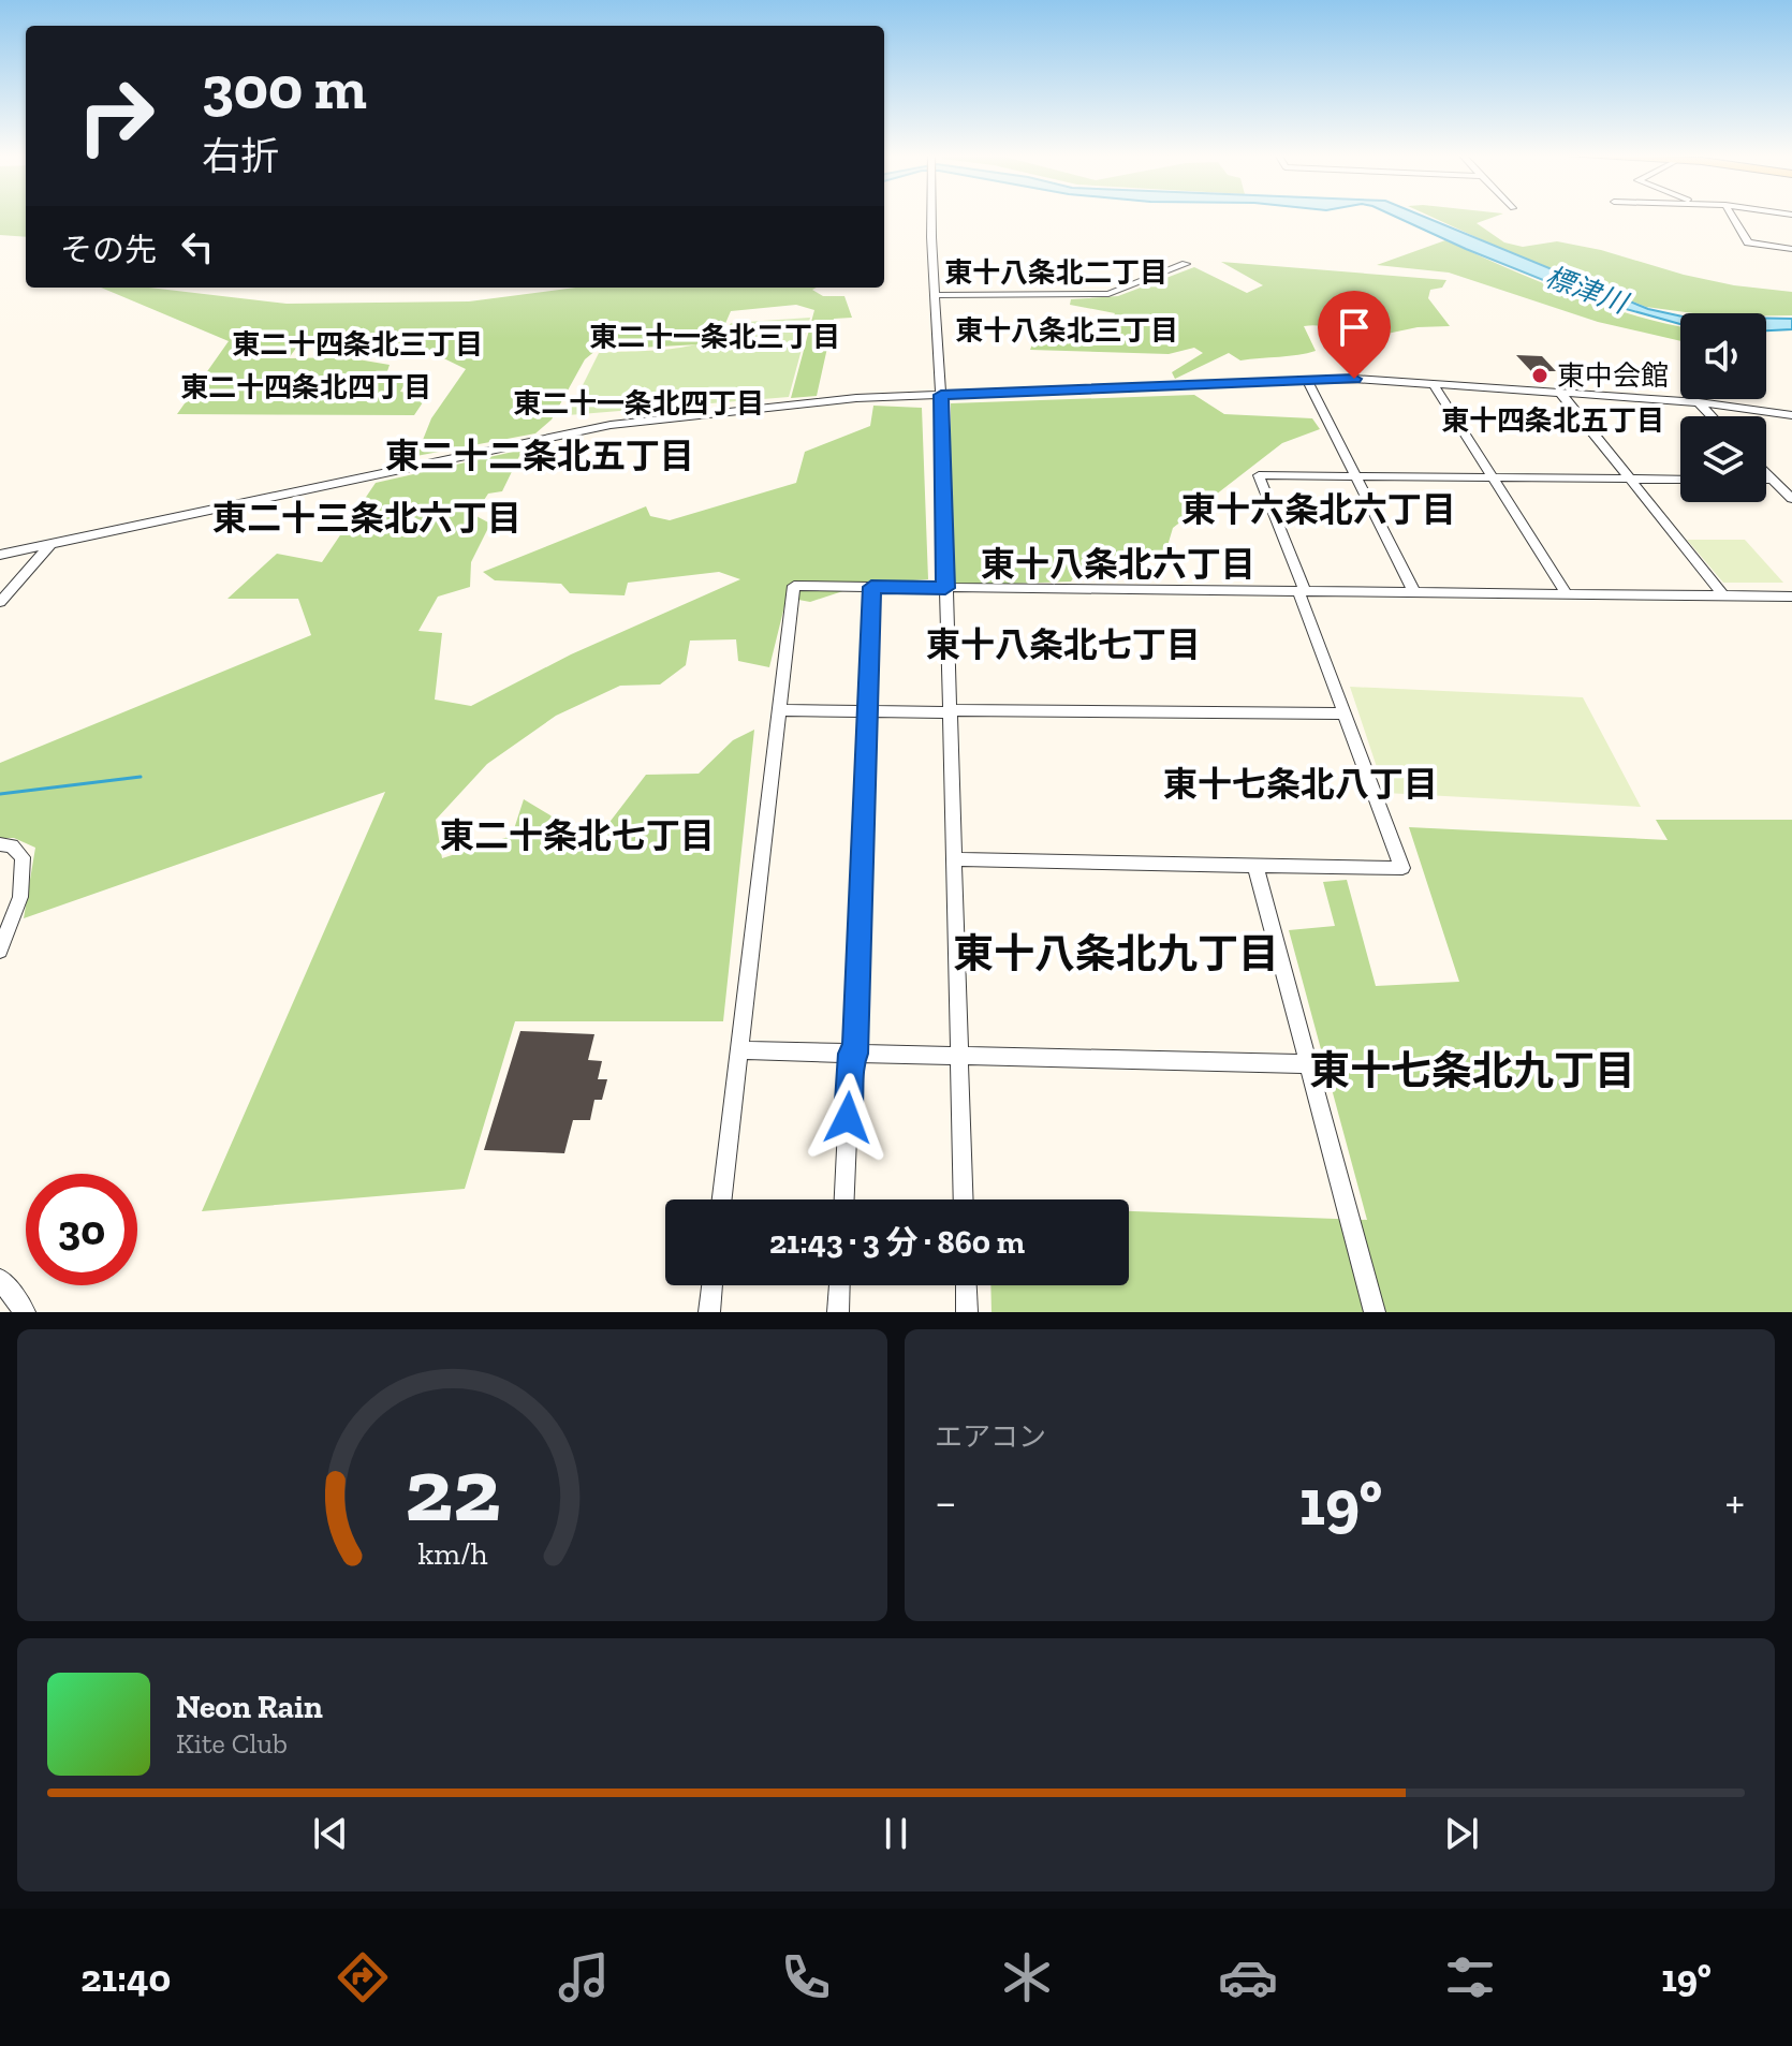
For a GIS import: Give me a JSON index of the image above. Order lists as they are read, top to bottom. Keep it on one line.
{"districts":["東十八条北二丁目","東十八条北三丁目","東二十一条北三丁目","東二十四条北三丁目","東二十四条北四丁目","東二十一条北四丁目","東十四条北五丁目","東二十二条北五丁目","東十六条北六丁目","東二十三条北六丁目","東十八条北六丁目","東十八条北七丁目","東十七条北八丁目","東二十条北七丁目","東十八条北九丁目","東十七条北九丁目"],"water":["標津川"],"places":["東中会館"],"page":{"turn":["300 m","右折"],"then":"その先","limit":"30","trip":"21:43 · 3 分 · 860 m","tile":"エアコン","heat":["−","19°","+"],"song":["Neon Rain","Kite Club"],"tabs":["21:40","19°"],"gauge":["22","km/h"]}}
